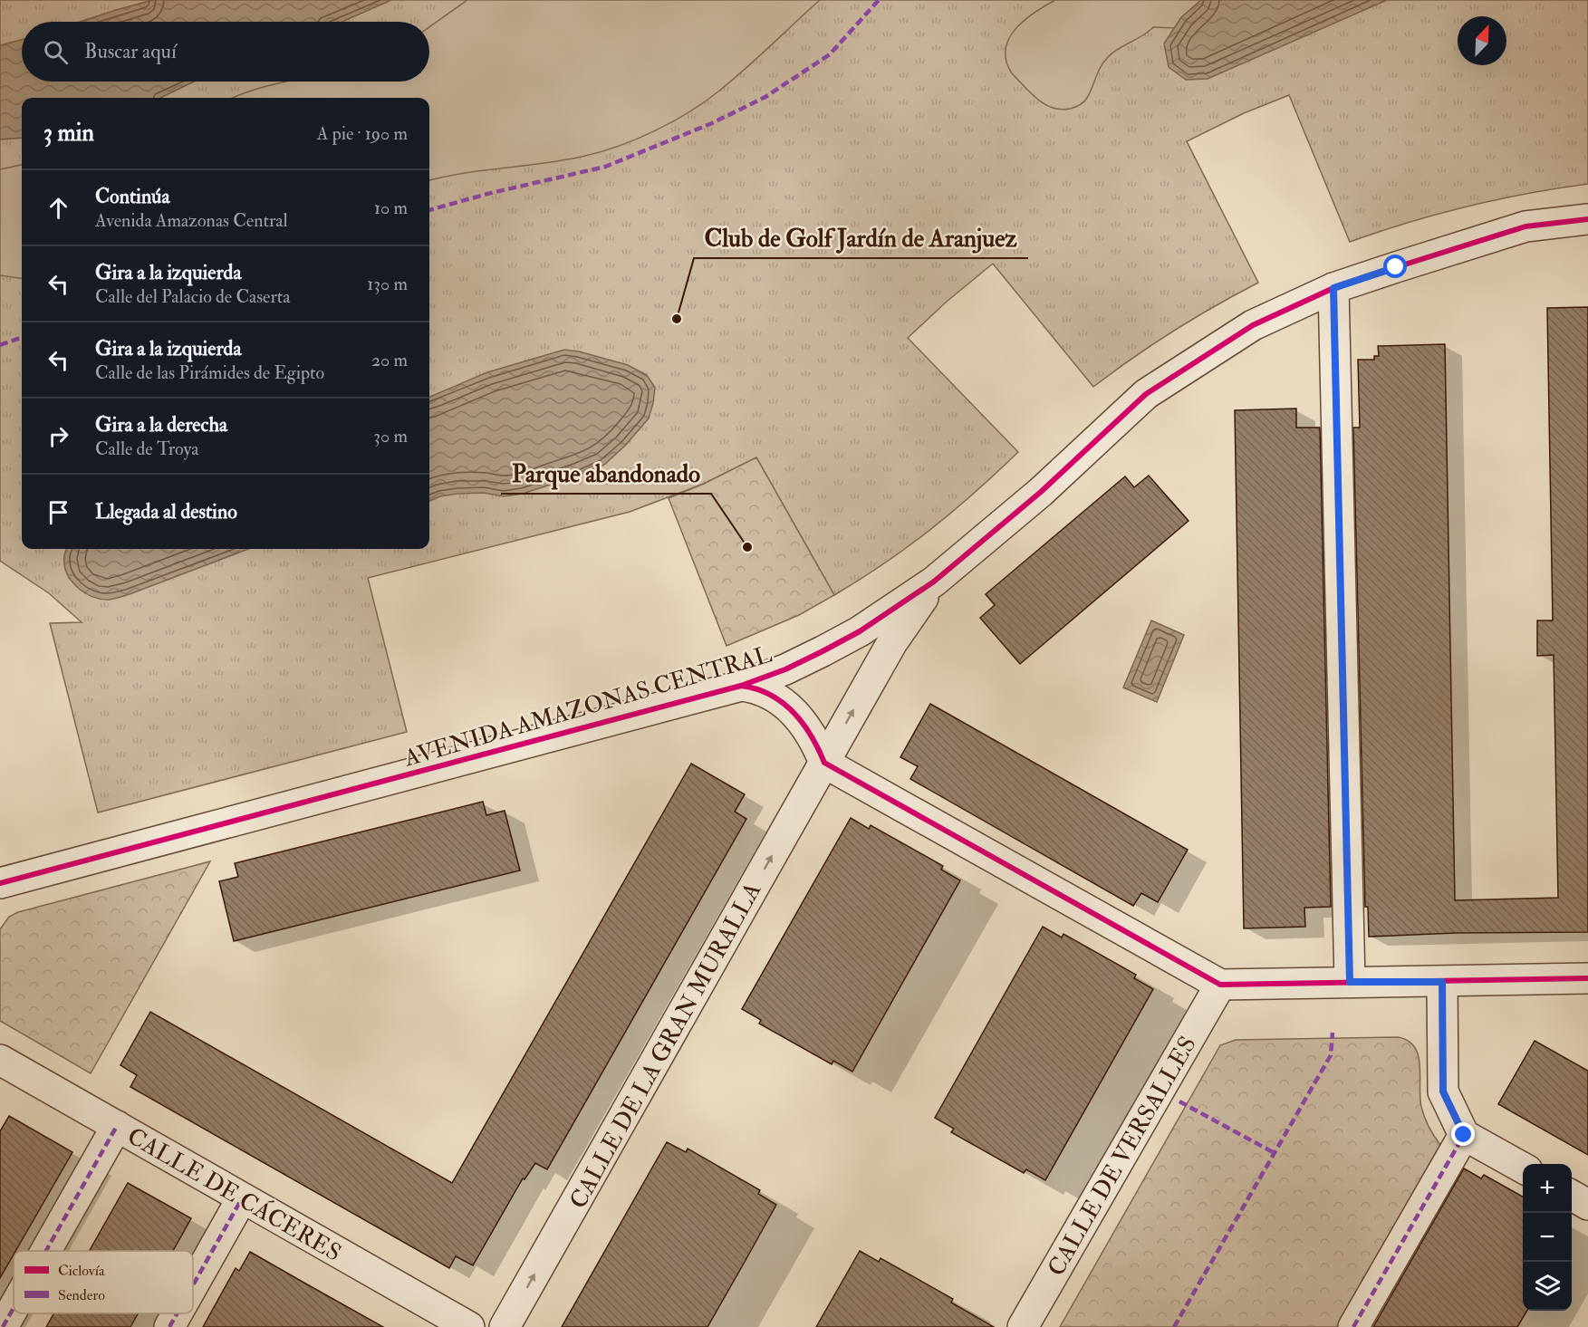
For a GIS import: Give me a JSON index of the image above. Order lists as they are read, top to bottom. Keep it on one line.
{"streets":{"street":["AVENIDA AMAZONAS CENTRAL","CALLE DE LA GRAN MURALLA","CALLE DE VERSALLES","CALLE DE CÁCERES"]},"crossings":[["AVENIDA AMAZONAS CENTRAL","CALLE DE LA GRAN MURALLA"]],"one_way":["CALLE DE LA GRAN MURALLA"],"places":["Club de Golf Jardín de Aranjuez","Parque abandonado"],"legend":["Ciclovía","Sendero"],"north":"top right","page":{"search":"Buscar aquí","heading":["3 min","A pie · 190 m"],"list":[["Continúa","Avenida Amazonas Central","10 m"],["Gira a la izquierda","Calle del Palacio de Caserta","130 m"],["Gira a la izquierda","Calle de las Pirámides de Egipto","20 m"],["Gira a la derecha","Calle de Troya","30 m"],"Llegada al destino"],"map_buttons":["+","−"]}}
